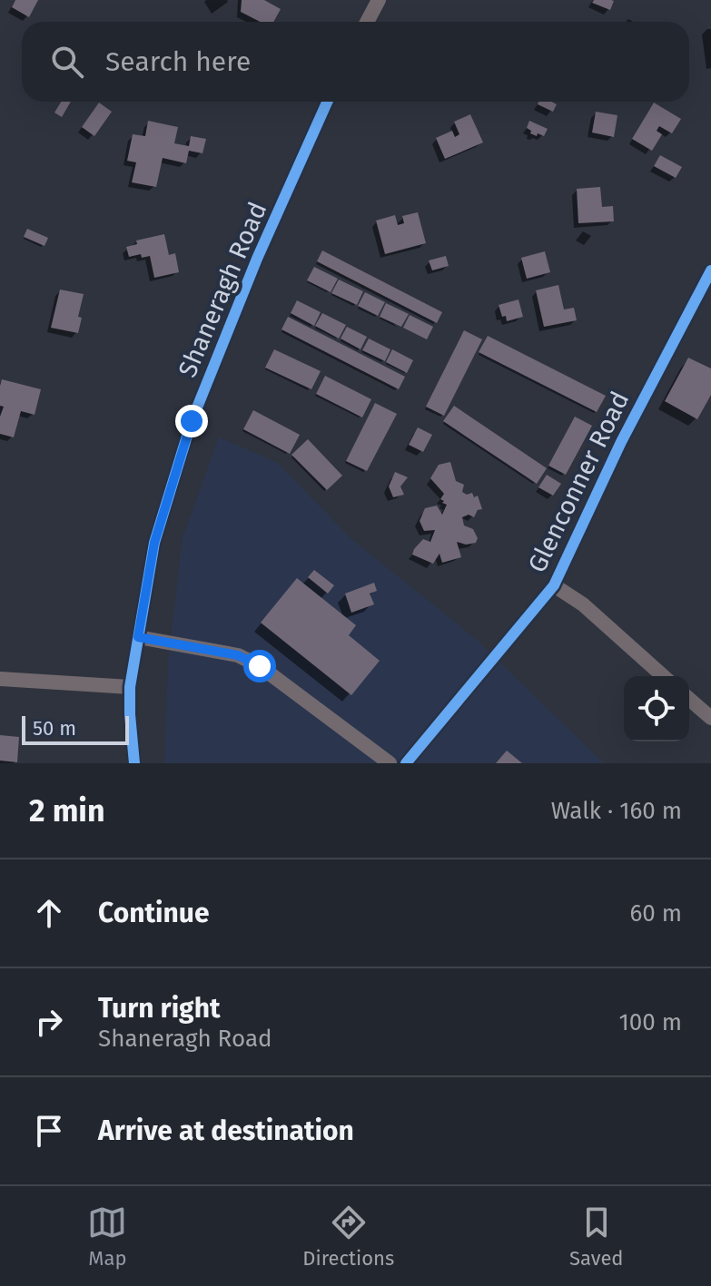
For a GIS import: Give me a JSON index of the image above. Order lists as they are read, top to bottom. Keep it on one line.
{"streets":{"street":["Shaneragh Road","Glenconner Road"]},"scale_bar":"50 m","page":{"search":"Search here","scale":"50 m","heading":["2 min","Walk · 160 m"],"list":[["Continue","60 m"],["Turn right","Shaneragh Road","100 m"],"Arrive at destination"],"nav":["Map","Directions","Saved"]}}
